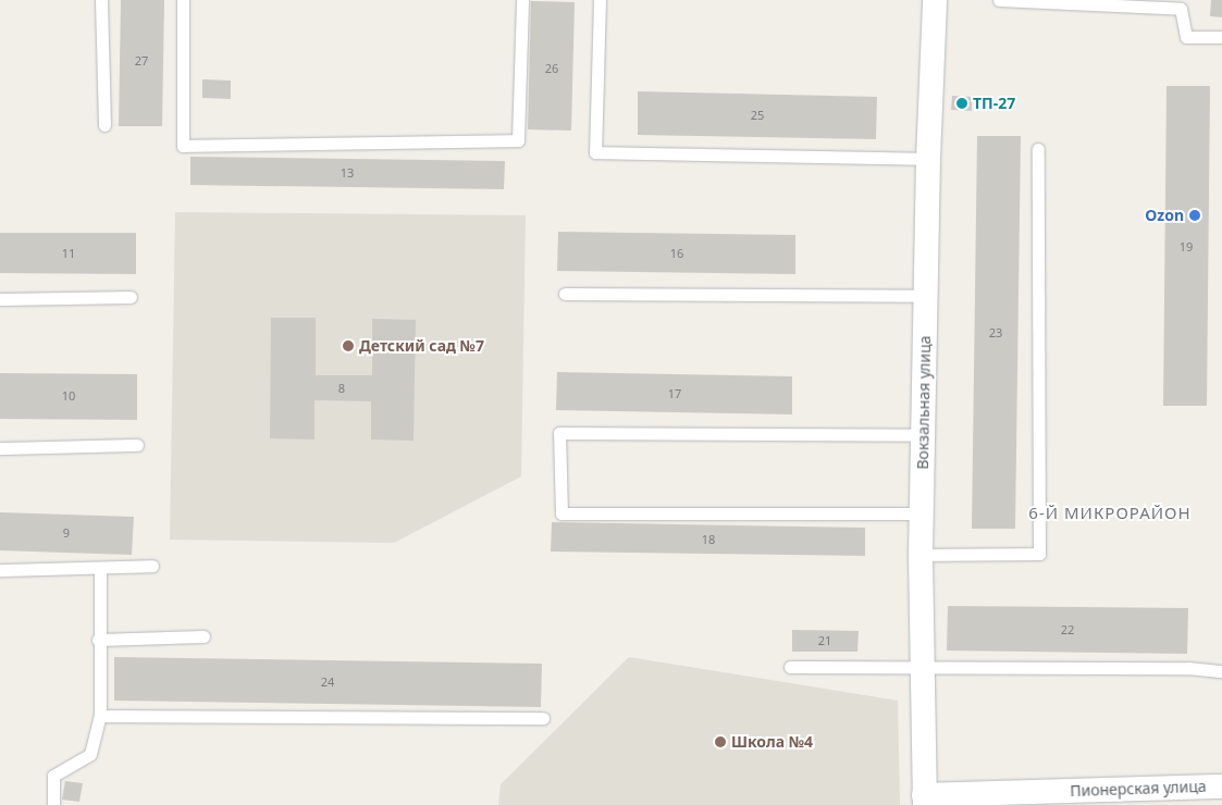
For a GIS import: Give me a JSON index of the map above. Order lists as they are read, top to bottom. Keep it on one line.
{"streets":{"street":["Вокзальная улица","Пионерская улица"]},"crossings":[["Вокзальная улица","Пионерская улица"]],"districts":["6-Й МИКРОРАЙОН"],"places":["ТП-27","Ozon","Детский сад №7","Школа №4"],"house_numbers":["27","26","25","13","19","11","16","23","8","17","10","9","18","22","21","24"]}
